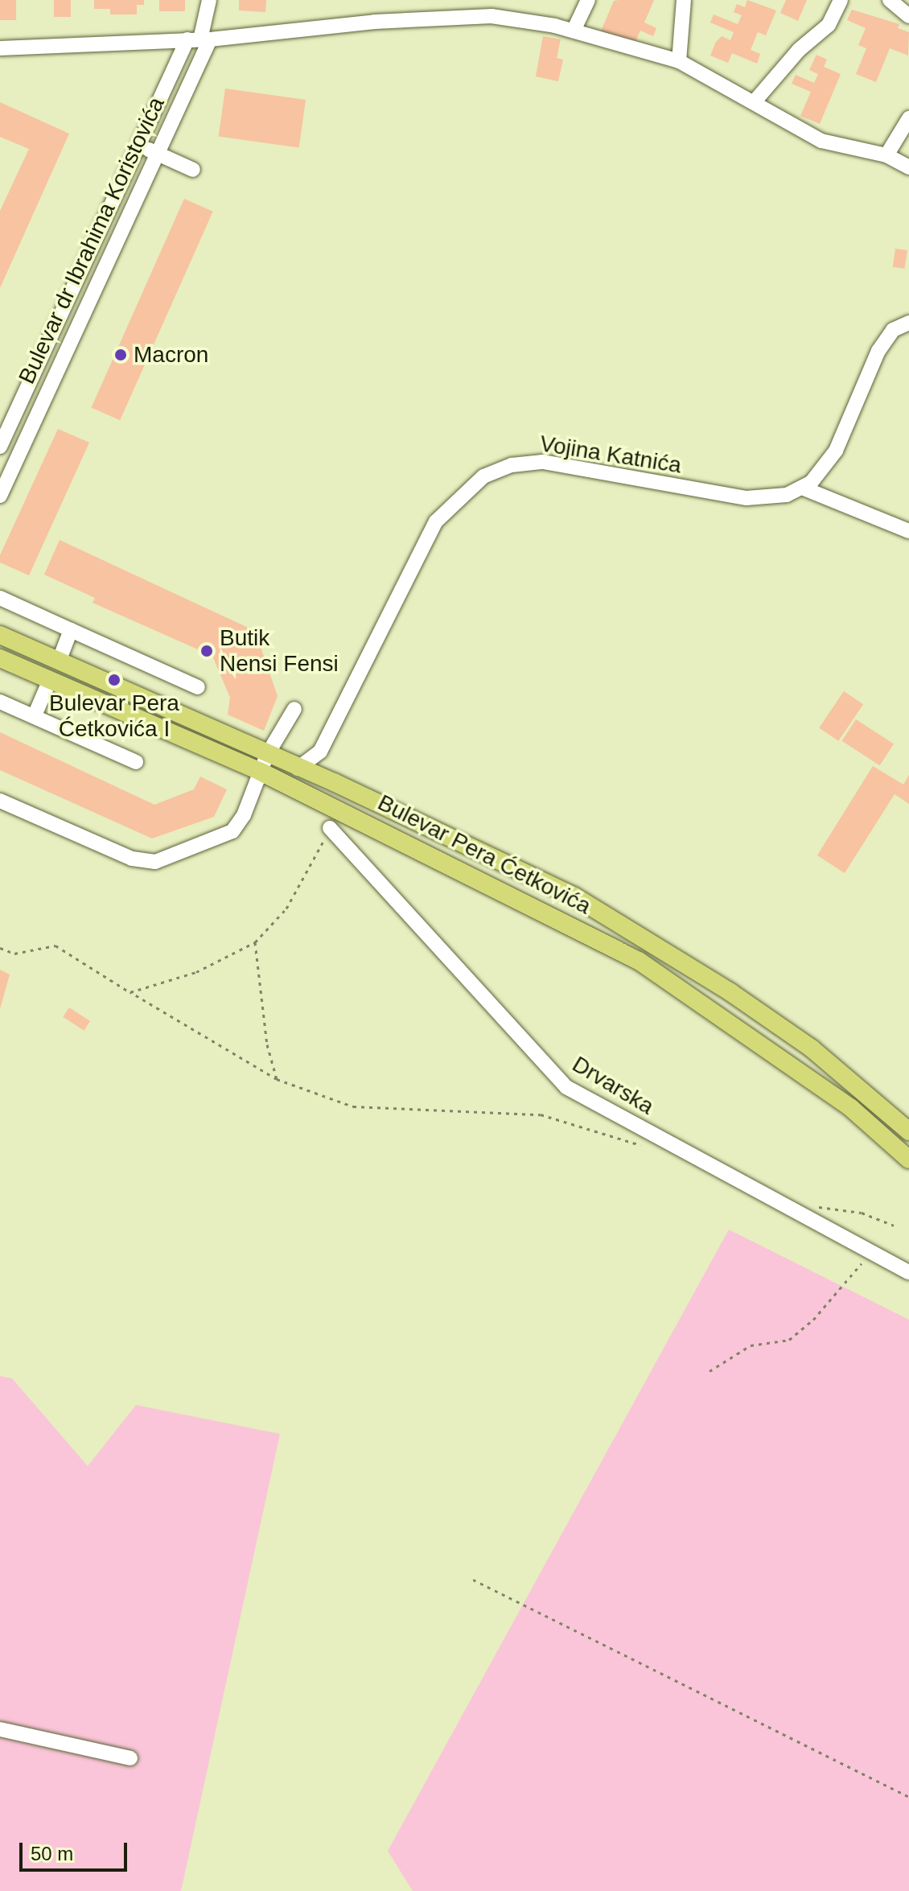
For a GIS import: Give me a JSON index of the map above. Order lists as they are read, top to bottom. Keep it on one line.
{"streets":{"main road":["Bulevar Pera Ćetkovića"],"street":["Bulevar dr Ibrahima Koristovića","Vojina Katnića","Drvarska"]},"crossings":[["Vojina Katnića","Bulevar Pera Ćetkovića"]],"places":["Macron","Butik Nensi Fensi","Bulevar Pera Ćetkovića I"],"scale_bar":"50 m"}
